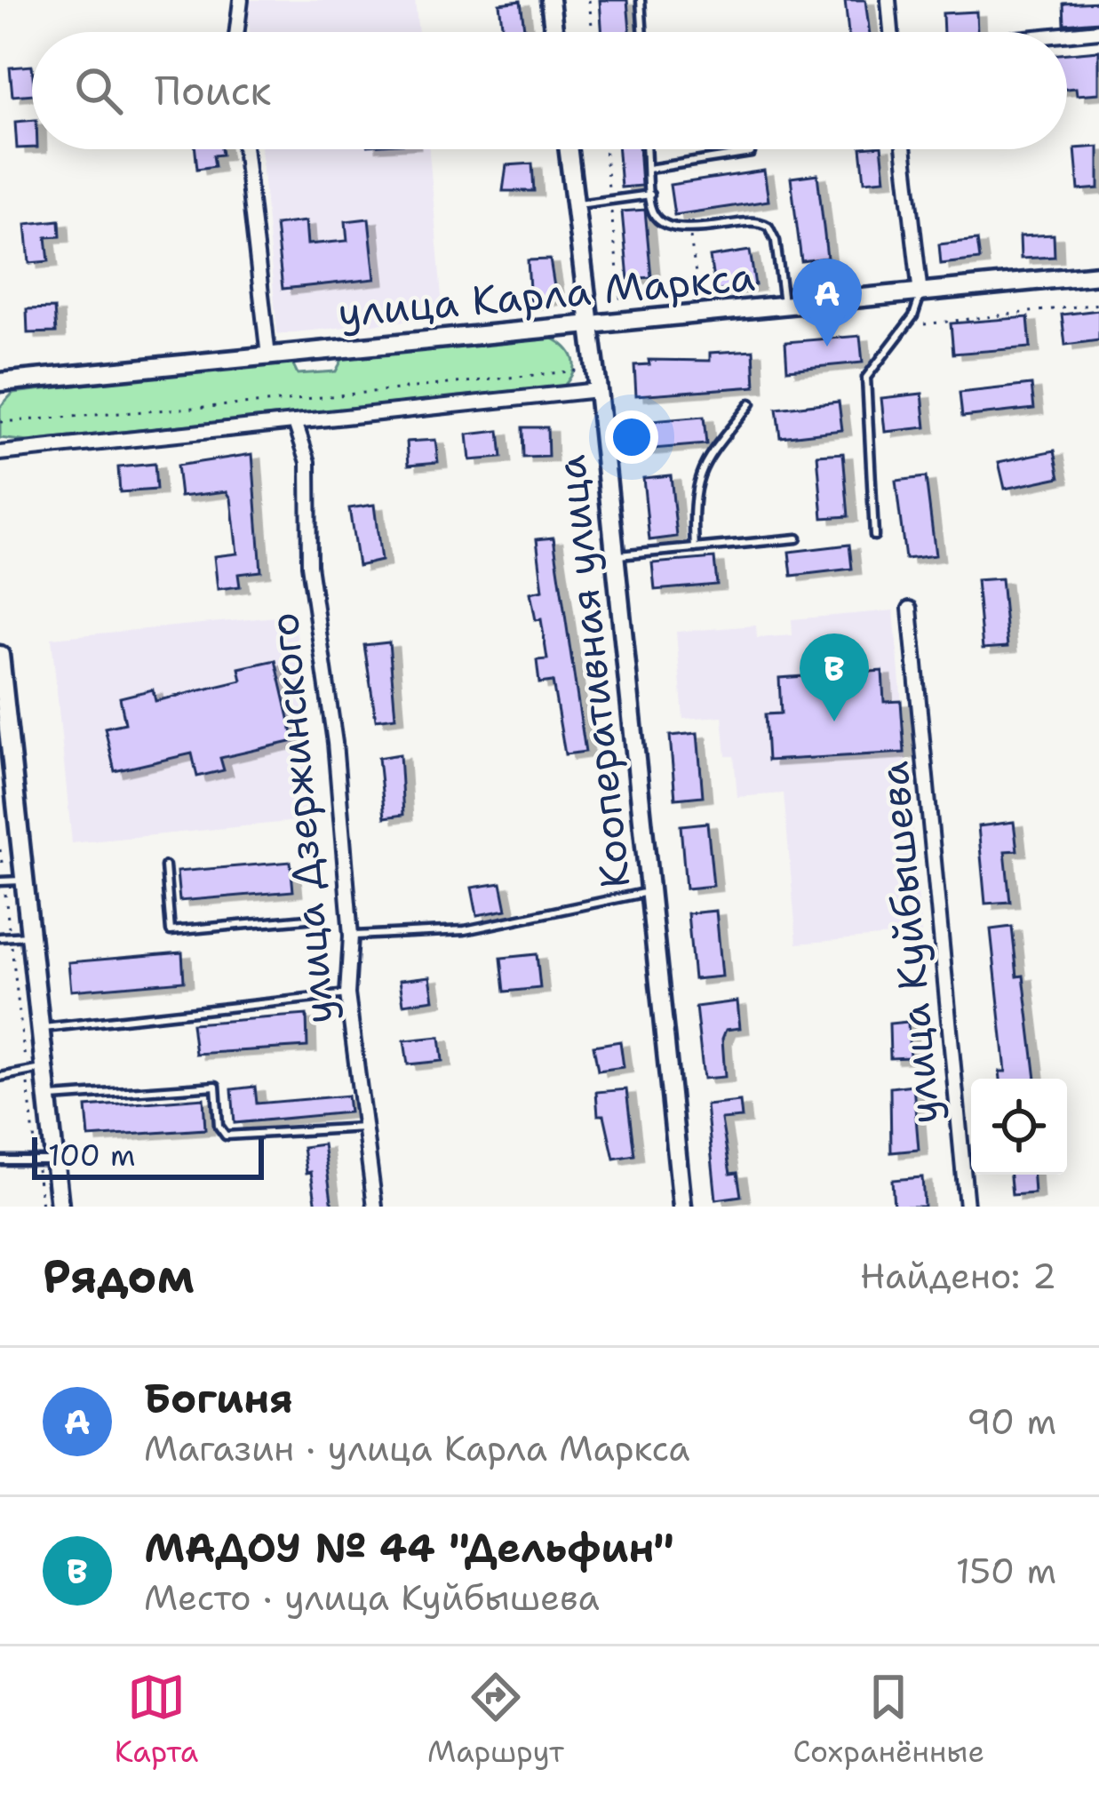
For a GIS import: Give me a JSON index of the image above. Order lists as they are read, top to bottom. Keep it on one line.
{"streets":{"street":["улица Карла Маркса","Кооперативная улица","улица Дзержинского","улица Куйбышева"]},"crossings":[["улица Карла Маркса","Кооперативная улица"]],"scale_bar":"100 m","page":{"search":"Поиск","pins":["A","B"],"scale":"100 m","heading":["Рядом","Найдено: 2"],"list":[{"mark":"A","name":"Богиня","note":"Магазин · улица Карла Маркса","value":"90 m"},{"mark":"B","name":"МАДОУ № 44 \"Дельфин\"","note":"Место · улица Куйбышева","value":"150 m"}],"nav":["Карта","Маршрут","Сохранённые"]}}
